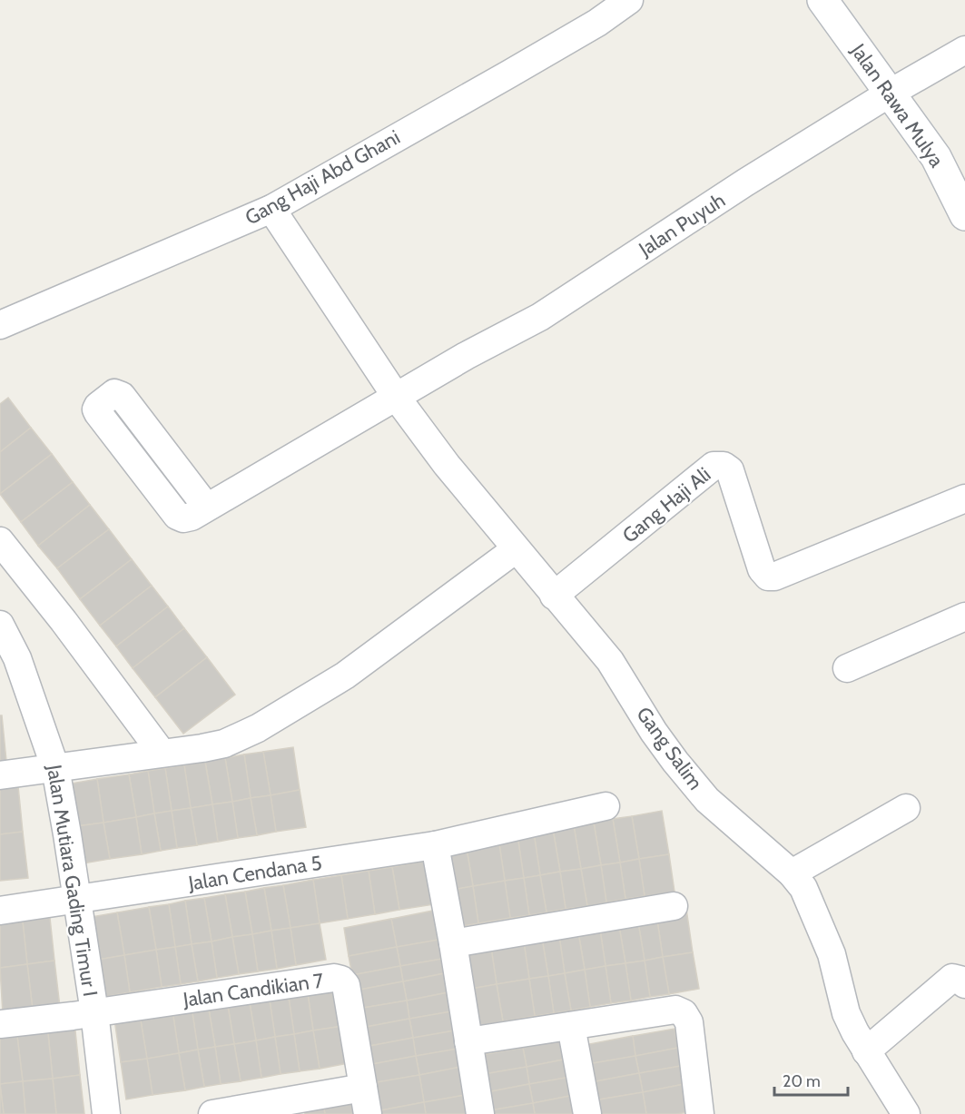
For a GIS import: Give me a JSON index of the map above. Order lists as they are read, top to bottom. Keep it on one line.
{"streets":{"main road":["Jalan Rawa Mulya"],"street":["Gang Haji Abd Ghani","Jalan Puyuh","Gang Haji Ali","Gang Salim","Jalan Cendana 5","Jalan Mutiara Gading Timur I","Jalan Candikian 7"]},"crossings":[["Jalan Rawa Mulya","Jalan Puyuh"],["Gang Haji Abd Ghani","Gang Salim"],["Jalan Puyuh","Gang Salim"],["Gang Haji Ali","Gang Salim"],["Jalan Cendana 5","Jalan Mutiara Gading Timur I"],["Jalan Mutiara Gading Timur I","Jalan Candikian 7"]],"scale_bar":"20 m"}
